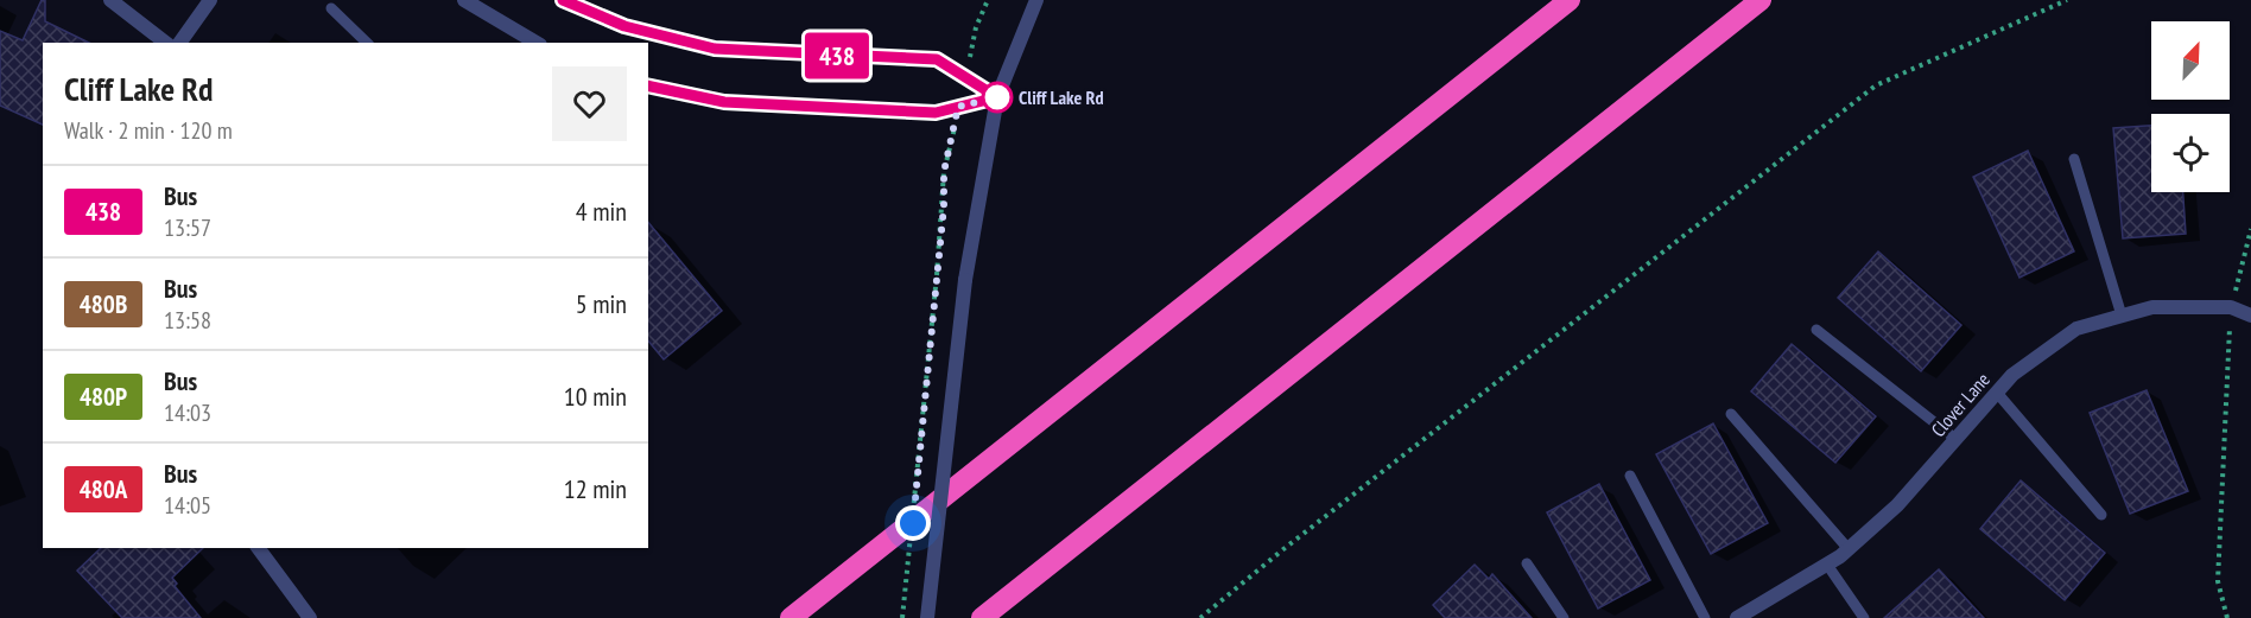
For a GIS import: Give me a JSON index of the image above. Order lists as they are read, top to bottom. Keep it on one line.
{"streets":{"street":["Clover Lane"]},"places":["Cliff Lake Rd"],"lines":["bus line 438"],"north":"top right","page":{"on_map":"438","heading":["Cliff Lake Rd","Walk · 2 min · 120 m"],"list":[{"mark":"438","name":"Bus","note":"13:57","value":"4 min"},{"mark":"480B","name":"Bus","note":"13:58","value":"5 min"},{"mark":"480P","name":"Bus","note":"14:03","value":"10 min"},{"mark":"480A","name":"Bus","note":"14:05","value":"12 min"}]}}
